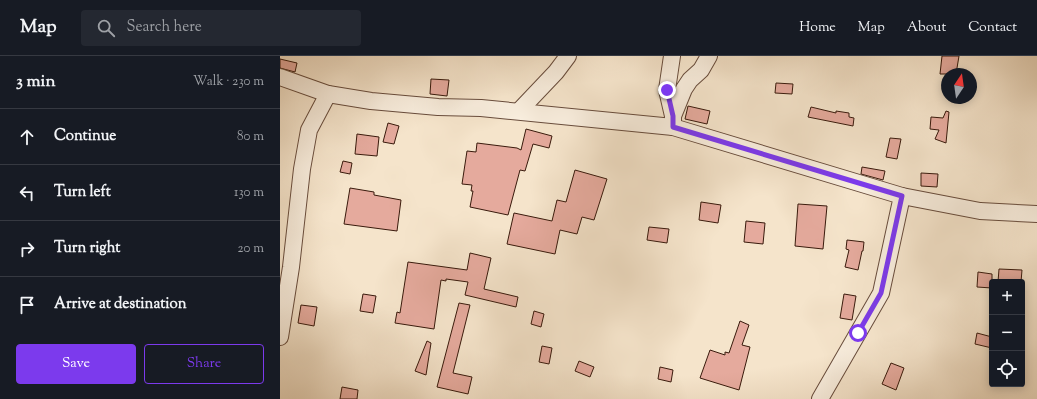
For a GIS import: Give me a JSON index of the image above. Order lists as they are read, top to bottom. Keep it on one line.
{"north":"top","page":{"header":"Map","search":"Search here","nav":["Home","Map","About","Contact"],"heading":["3 min","Walk · 230 m"],"list":[["Continue","80 m"],["Turn left","130 m"],["Turn right","20 m"],"Arrive at destination"],"map_buttons":["+","−"],"buttons":["Save","Share"]}}
